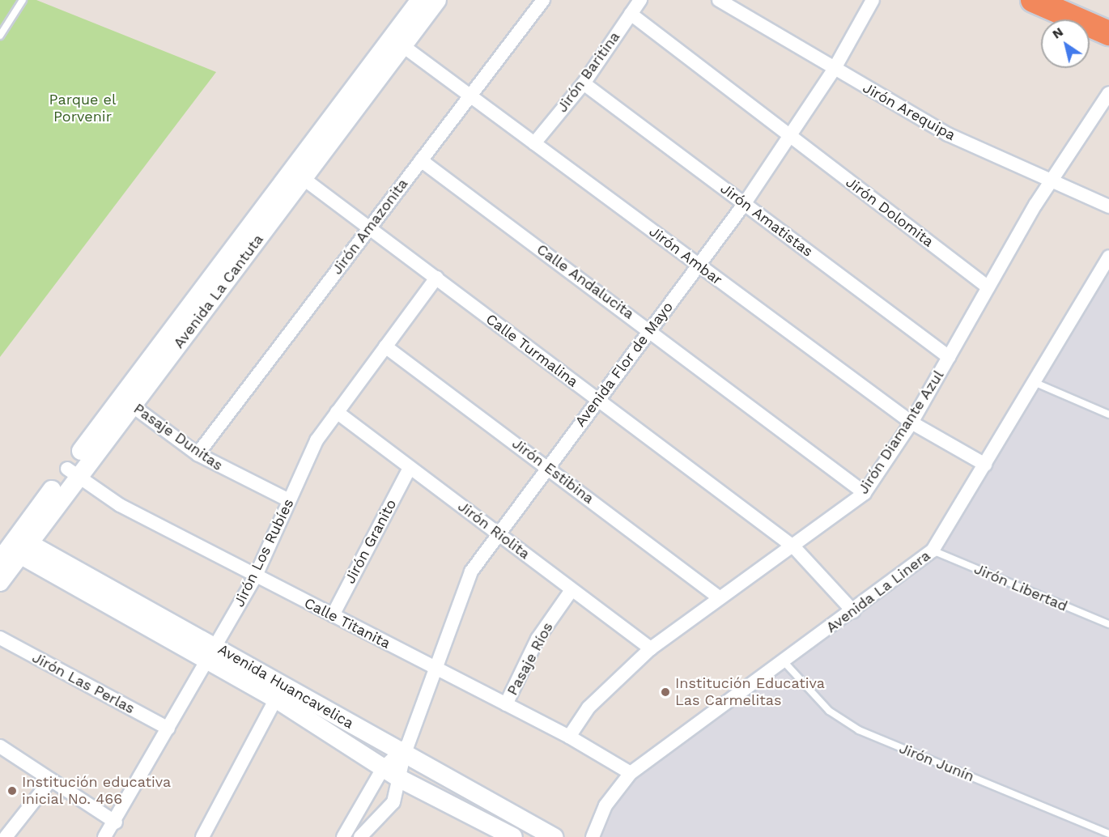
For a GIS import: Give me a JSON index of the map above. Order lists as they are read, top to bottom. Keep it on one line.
{"streets":{"main road":["Avenida La Cantuta","Avenida Huancavelica"],"street":["Jirón Baritina","Jirón Arequipa","Jirón Dolomita","Jirón Amatistas","Jirón Amazonita","Jirón Ambar","Calle Andalucita","Calle Turmalina","Avenida Flor de Mayo","Jirón Diamante Azul","Pasaje Dunitas","Jirón Estibina","Jirón Riolita","Jirón Granito","Jirón Los Rubíes","Avenida La Linera","Calle Titanita","Pasaje Ríos","Jirón Las Perlas"],"lane":["Jirón Libertad","Jirón Junín"]},"crossings":[["Jirón Baritina","Jirón Dolomita"],["Jirón Baritina","Jirón Amatistas"],["Jirón Baritina","Jirón Ambar"],["Jirón Arequipa","Avenida Flor de Mayo"],["Jirón Arequipa","Jirón Diamante Azul"],["Jirón Dolomita","Avenida Flor de Mayo"],["Jirón Dolomita","Jirón Diamante Azul"],["Jirón Amatistas","Avenida Flor de Mayo"],["Jirón Amatistas","Jirón Diamante Azul"],["Jirón Amazonita","Jirón Ambar"],["Jirón Amazonita","Calle Andalucita"],["Jirón Amazonita","Calle Turmalina"],["Jirón Amazonita","Pasaje Dunitas"],["Jirón Ambar","Avenida La Cantuta"],["Jirón Ambar","Avenida Flor de Mayo"],["Jirón Ambar","Jirón Diamante Azul"],["Jirón Ambar","Avenida La Linera"],["Calle Andalucita","Avenida Flor de Mayo"],["Calle Andalucita","Jirón Diamante Azul"],["Avenida La Cantuta","Calle Turmalina"],["Avenida La Cantuta","Pasaje Dunitas"],["Avenida La Cantuta","Calle Titanita"],["Avenida La Cantuta","Avenida Huancavelica"],["Calle Turmalina","Avenida Flor de Mayo"],["Calle Turmalina","Jirón Diamante Azul"],["Calle Turmalina","Jirón Los Rubíes"],["Calle Turmalina","Avenida La Linera"],["Avenida Flor de Mayo","Jirón Estibina"],["Avenida Flor de Mayo","Jirón Riolita"],["Avenida Flor de Mayo","Calle Titanita"],["Avenida Flor de Mayo","Avenida Huancavelica"],["Jirón Diamante Azul","Jirón Estibina"],["Jirón Diamante Azul","Jirón Riolita"],["Jirón Diamante Azul","Calle Titanita"],["Pasaje Dunitas","Jirón Los Rubíes"],["Jirón Estibina","Jirón Los Rubíes"],["Jirón Riolita","Jirón Granito"],["Jirón Riolita","Jirón Los Rubíes"],["Jirón Riolita","Pasaje Ríos"],["Jirón Granito","Calle Titanita"],["Jirón Los Rubíes","Calle Titanita"],["Jirón Los Rubíes","Jirón Las Perlas"],["Jirón Los Rubíes","Avenida Huancavelica"],["Jirón Libertad","Avenida La Linera"],["Avenida La Linera","Calle Titanita"],["Avenida La Linera","Jirón Junín"],["Calle Titanita","Pasaje Ríos"]],"parks":["Parque el Porvenir"],"places":["Institución Educativa Las Carmelitas","Institución educativa inicial No. 466"],"north":"top left"}
